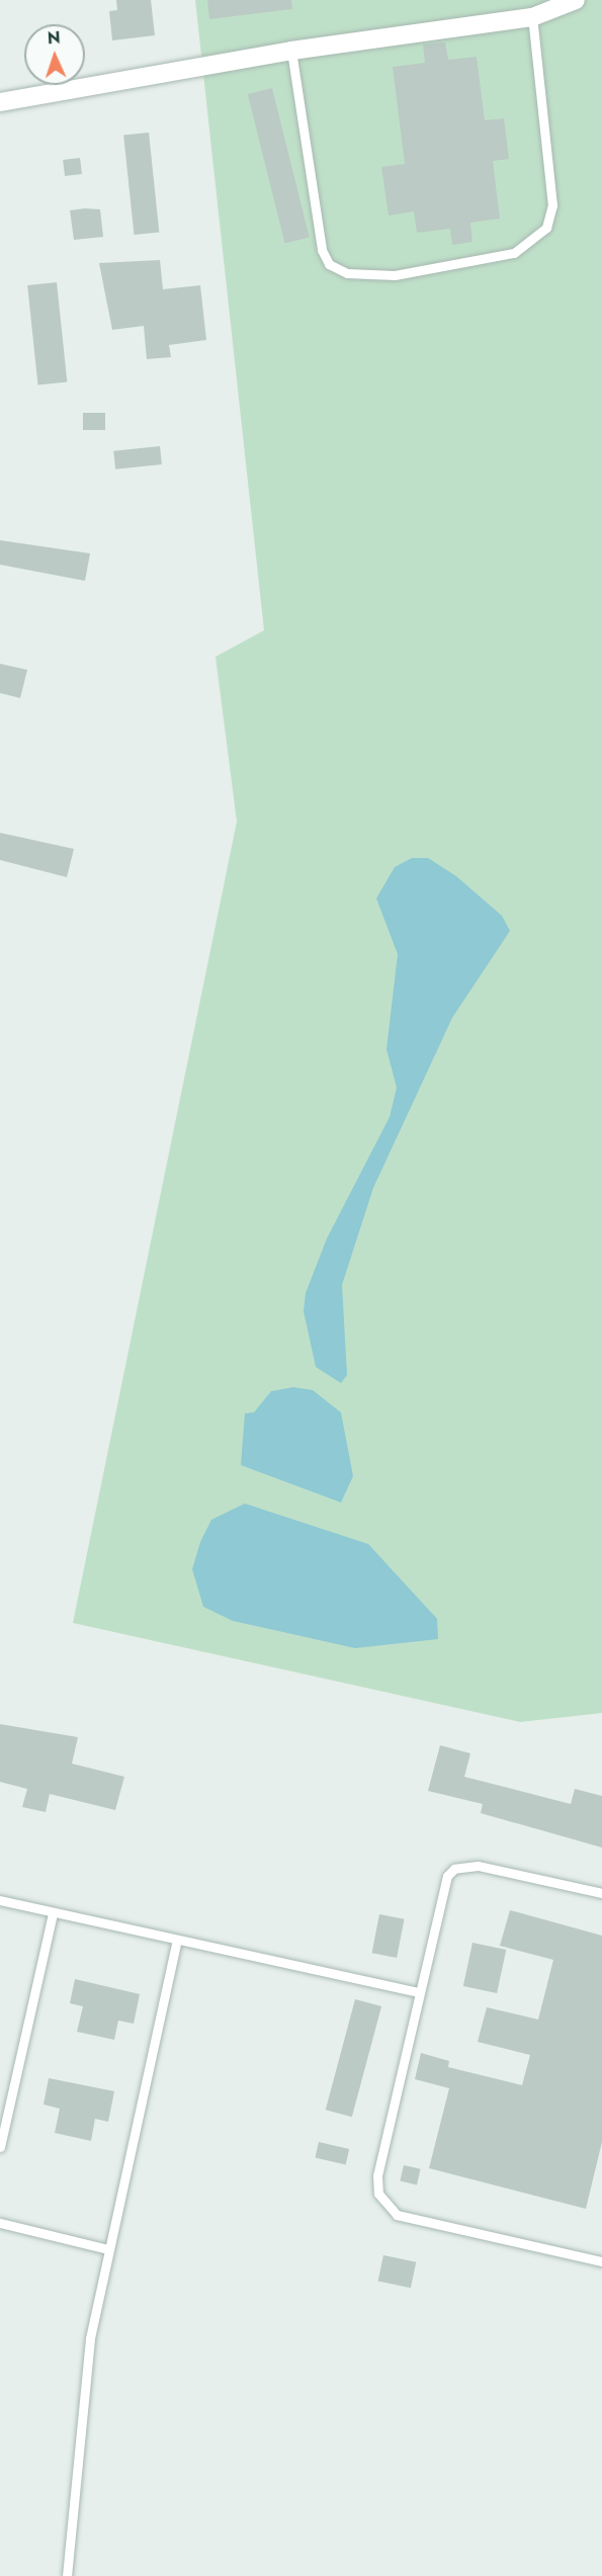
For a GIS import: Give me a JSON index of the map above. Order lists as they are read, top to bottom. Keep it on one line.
{"north":"top"}
